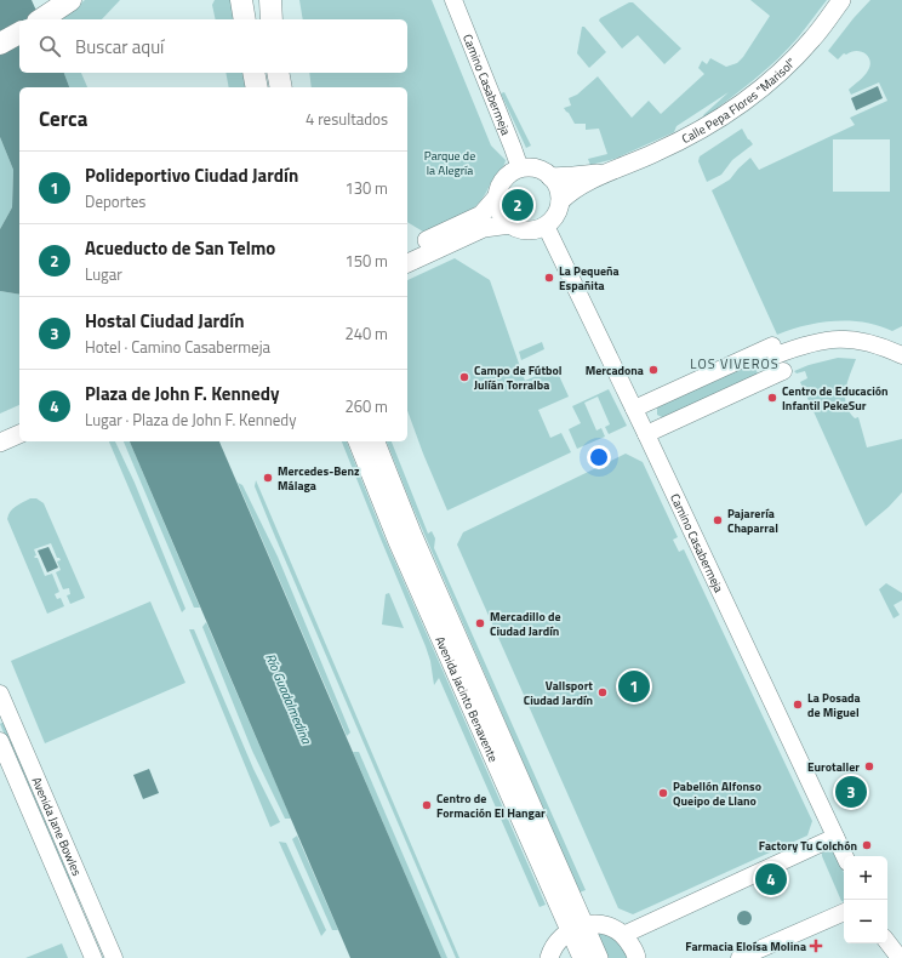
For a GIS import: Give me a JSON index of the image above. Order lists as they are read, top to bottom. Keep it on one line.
{"streets":{"main road":["Camino Casabermeja","Calle Pepa Flores \"Marisol\"","Avenida Jacinto Benavente","Avenida Jane Bowles"]},"crossings":[["Camino Casabermeja","Calle Pepa Flores \"Marisol\""]],"districts":["LOS VIVEROS"],"water":["Río Guadalmedina"],"parks":["Parque de la Alegría"],"places":{"other":["La Pequeña Españita","Mercadona","Campo de Fútbol Julíán Torralba","Centro de Educación Infantil PekeSur","Mercedes-Benz Málaga","Pajarería Chaparral","Mercadillo de Ciudad Jardín","Vallsport Ciudad Jardín","La Posada de Miguel","Eurotaller","Pabellón Alfonso Queipo de Llano","Centro de Formación El Hangar","Factory Tu Colchón"],"health":["Farmacia Eloísa Molina"]},"page":{"search":"Buscar aquí","heading":["Cerca","4 resultados"],"list":[{"mark":"1","name":"Polideportivo Ciudad Jardín","note":"Deportes","value":"130 m"},{"mark":"2","name":"Acueducto de San Telmo","note":"Lugar","value":"150 m"},{"mark":"3","name":"Hostal Ciudad Jardín","note":"Hotel · Camino Casabermeja","value":"240 m"},{"mark":"4","name":"Plaza de John F. Kennedy","note":"Lugar · Plaza de John F. Kennedy","value":"260 m"}],"pins":["2","1","3","4"],"map_buttons":["+","−"]}}
